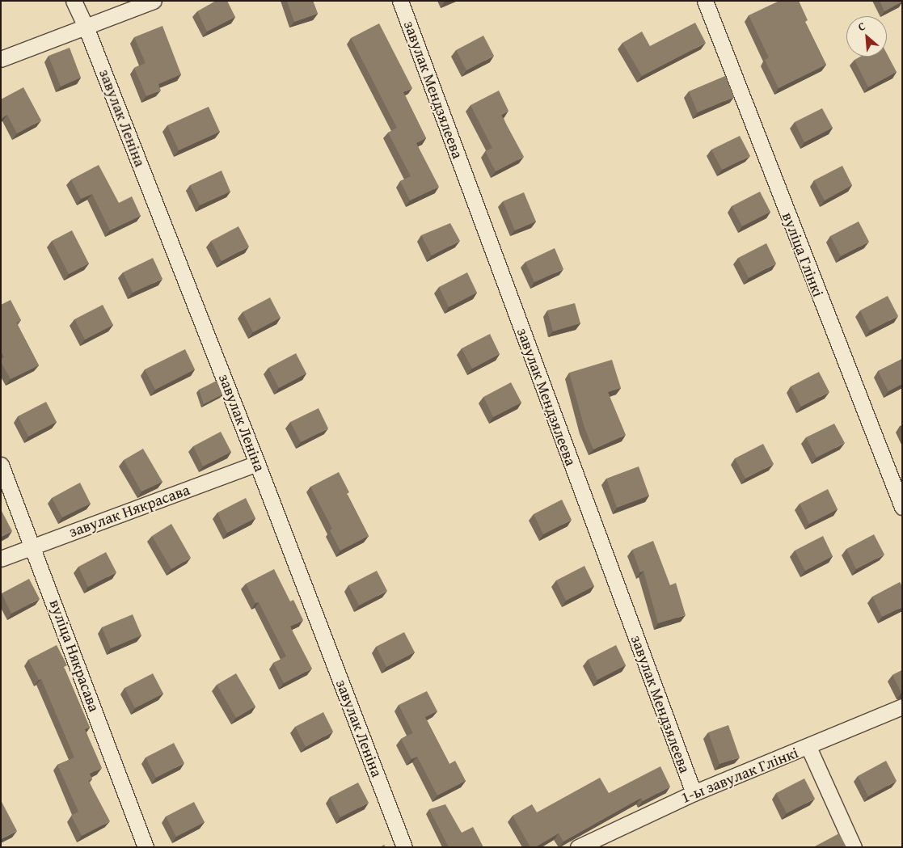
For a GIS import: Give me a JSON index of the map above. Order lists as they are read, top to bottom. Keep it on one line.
{"streets":{"street":["завулак Мендзялеева","завулак Леніна","вуліца Глінкі","завулак Някрасава","вуліца Някрасава","1-ы завулак Глінкі"]},"crossings":[["завулак Мендзялеева","1-ы завулак Глінкі"],["завулак Леніна","завулак Някрасава"],["завулак Някрасава","вуліца Някрасава"]],"north":"top left"}
